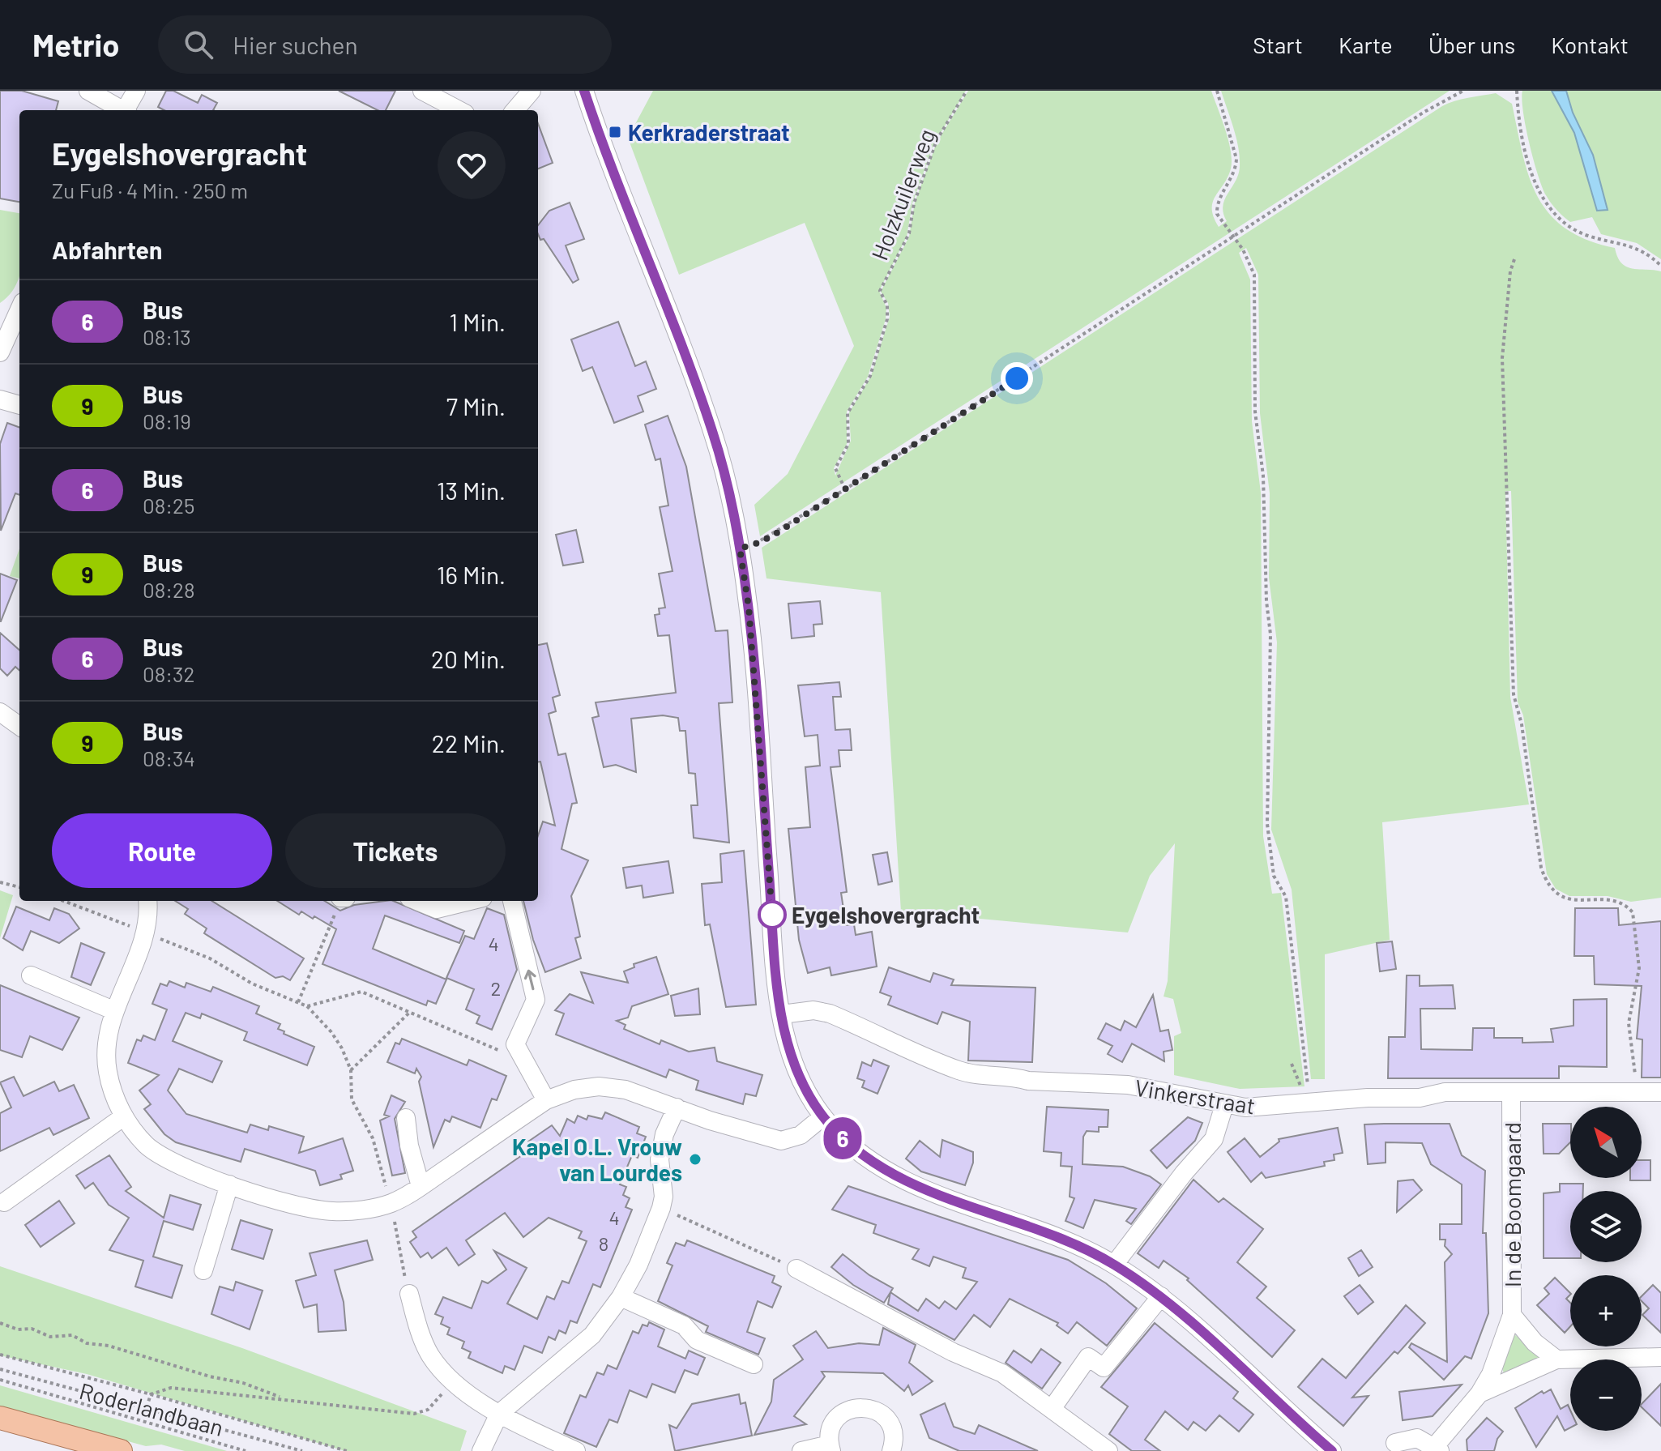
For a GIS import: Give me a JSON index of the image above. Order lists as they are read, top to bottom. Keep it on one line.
{"streets":{"street":["Vinkerstraat","In de Boomgaard"],"path":["Holzkuilerweg","Roderlandbaan"]},"crossings":[["Vinkerstraat","In de Boomgaard"]],"places":{"transit":["Kerkraderstraat"],"other":["Eygelshovergracht","Kapel O.L. Vrouw van Lourdes"]},"lines":["bus line 6"],"house_numbers":["4","2","4","8"],"north":"top left","page":{"header":"Metrio","search":"Hier suchen","nav":["Start","Karte","Über uns","Kontakt"],"on_map":"6","heading":[["Eygelshovergracht","Zu Fuß · 4 Min. · 250 m"],"Abfahrten"],"list":[{"mark":"6","name":"Bus","note":"08:13","value":"1 Min."},{"mark":"9","name":"Bus","note":"08:19","value":"7 Min."},{"mark":"6","name":"Bus","note":"08:25","value":"13 Min."},{"mark":"9","name":"Bus","note":"08:28","value":"16 Min."},{"mark":"6","name":"Bus","note":"08:32","value":"20 Min."},{"mark":"9","name":"Bus","note":"08:34","value":"22 Min."}],"buttons":["Route","Tickets"],"map_buttons":["+","−"]}}
